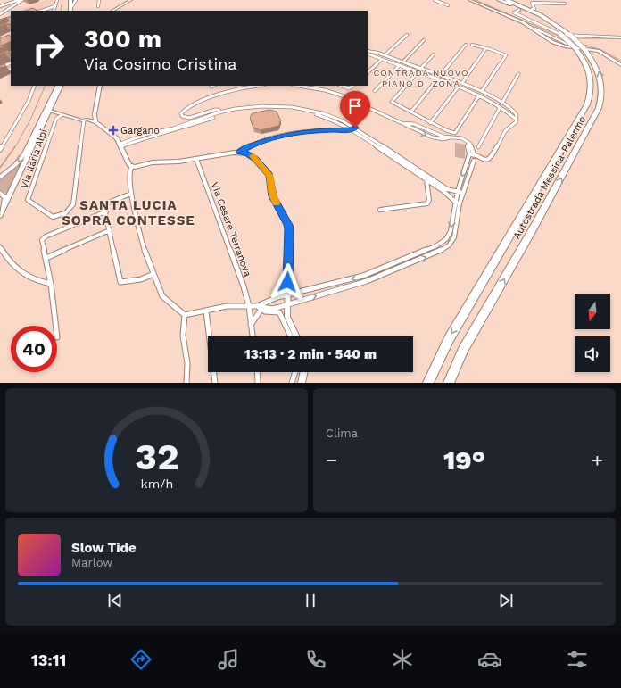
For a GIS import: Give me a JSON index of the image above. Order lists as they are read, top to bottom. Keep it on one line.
{"streets":{"highway":["Autostrada Messina-Palermo"],"street":["Via Ilaria Alpi","Via Cesare Terranova"]},"districts":["CONTRADA NUOVO PIANO DI ZONA","SANTA LUCIA SOPRA CONTESSE"],"places":{"health":["Gargano"]},"north":"bottom","page":{"turn":["300 m","Via Cosimo Cristina"],"limit":"40","trip":"13:13 · 2 min · 540 m","tile":"Clima","heat":["−","19°","+"],"song":["Slow Tide","Marlow"],"tabs":"13:11","gauge":["32","km/h"]}}
